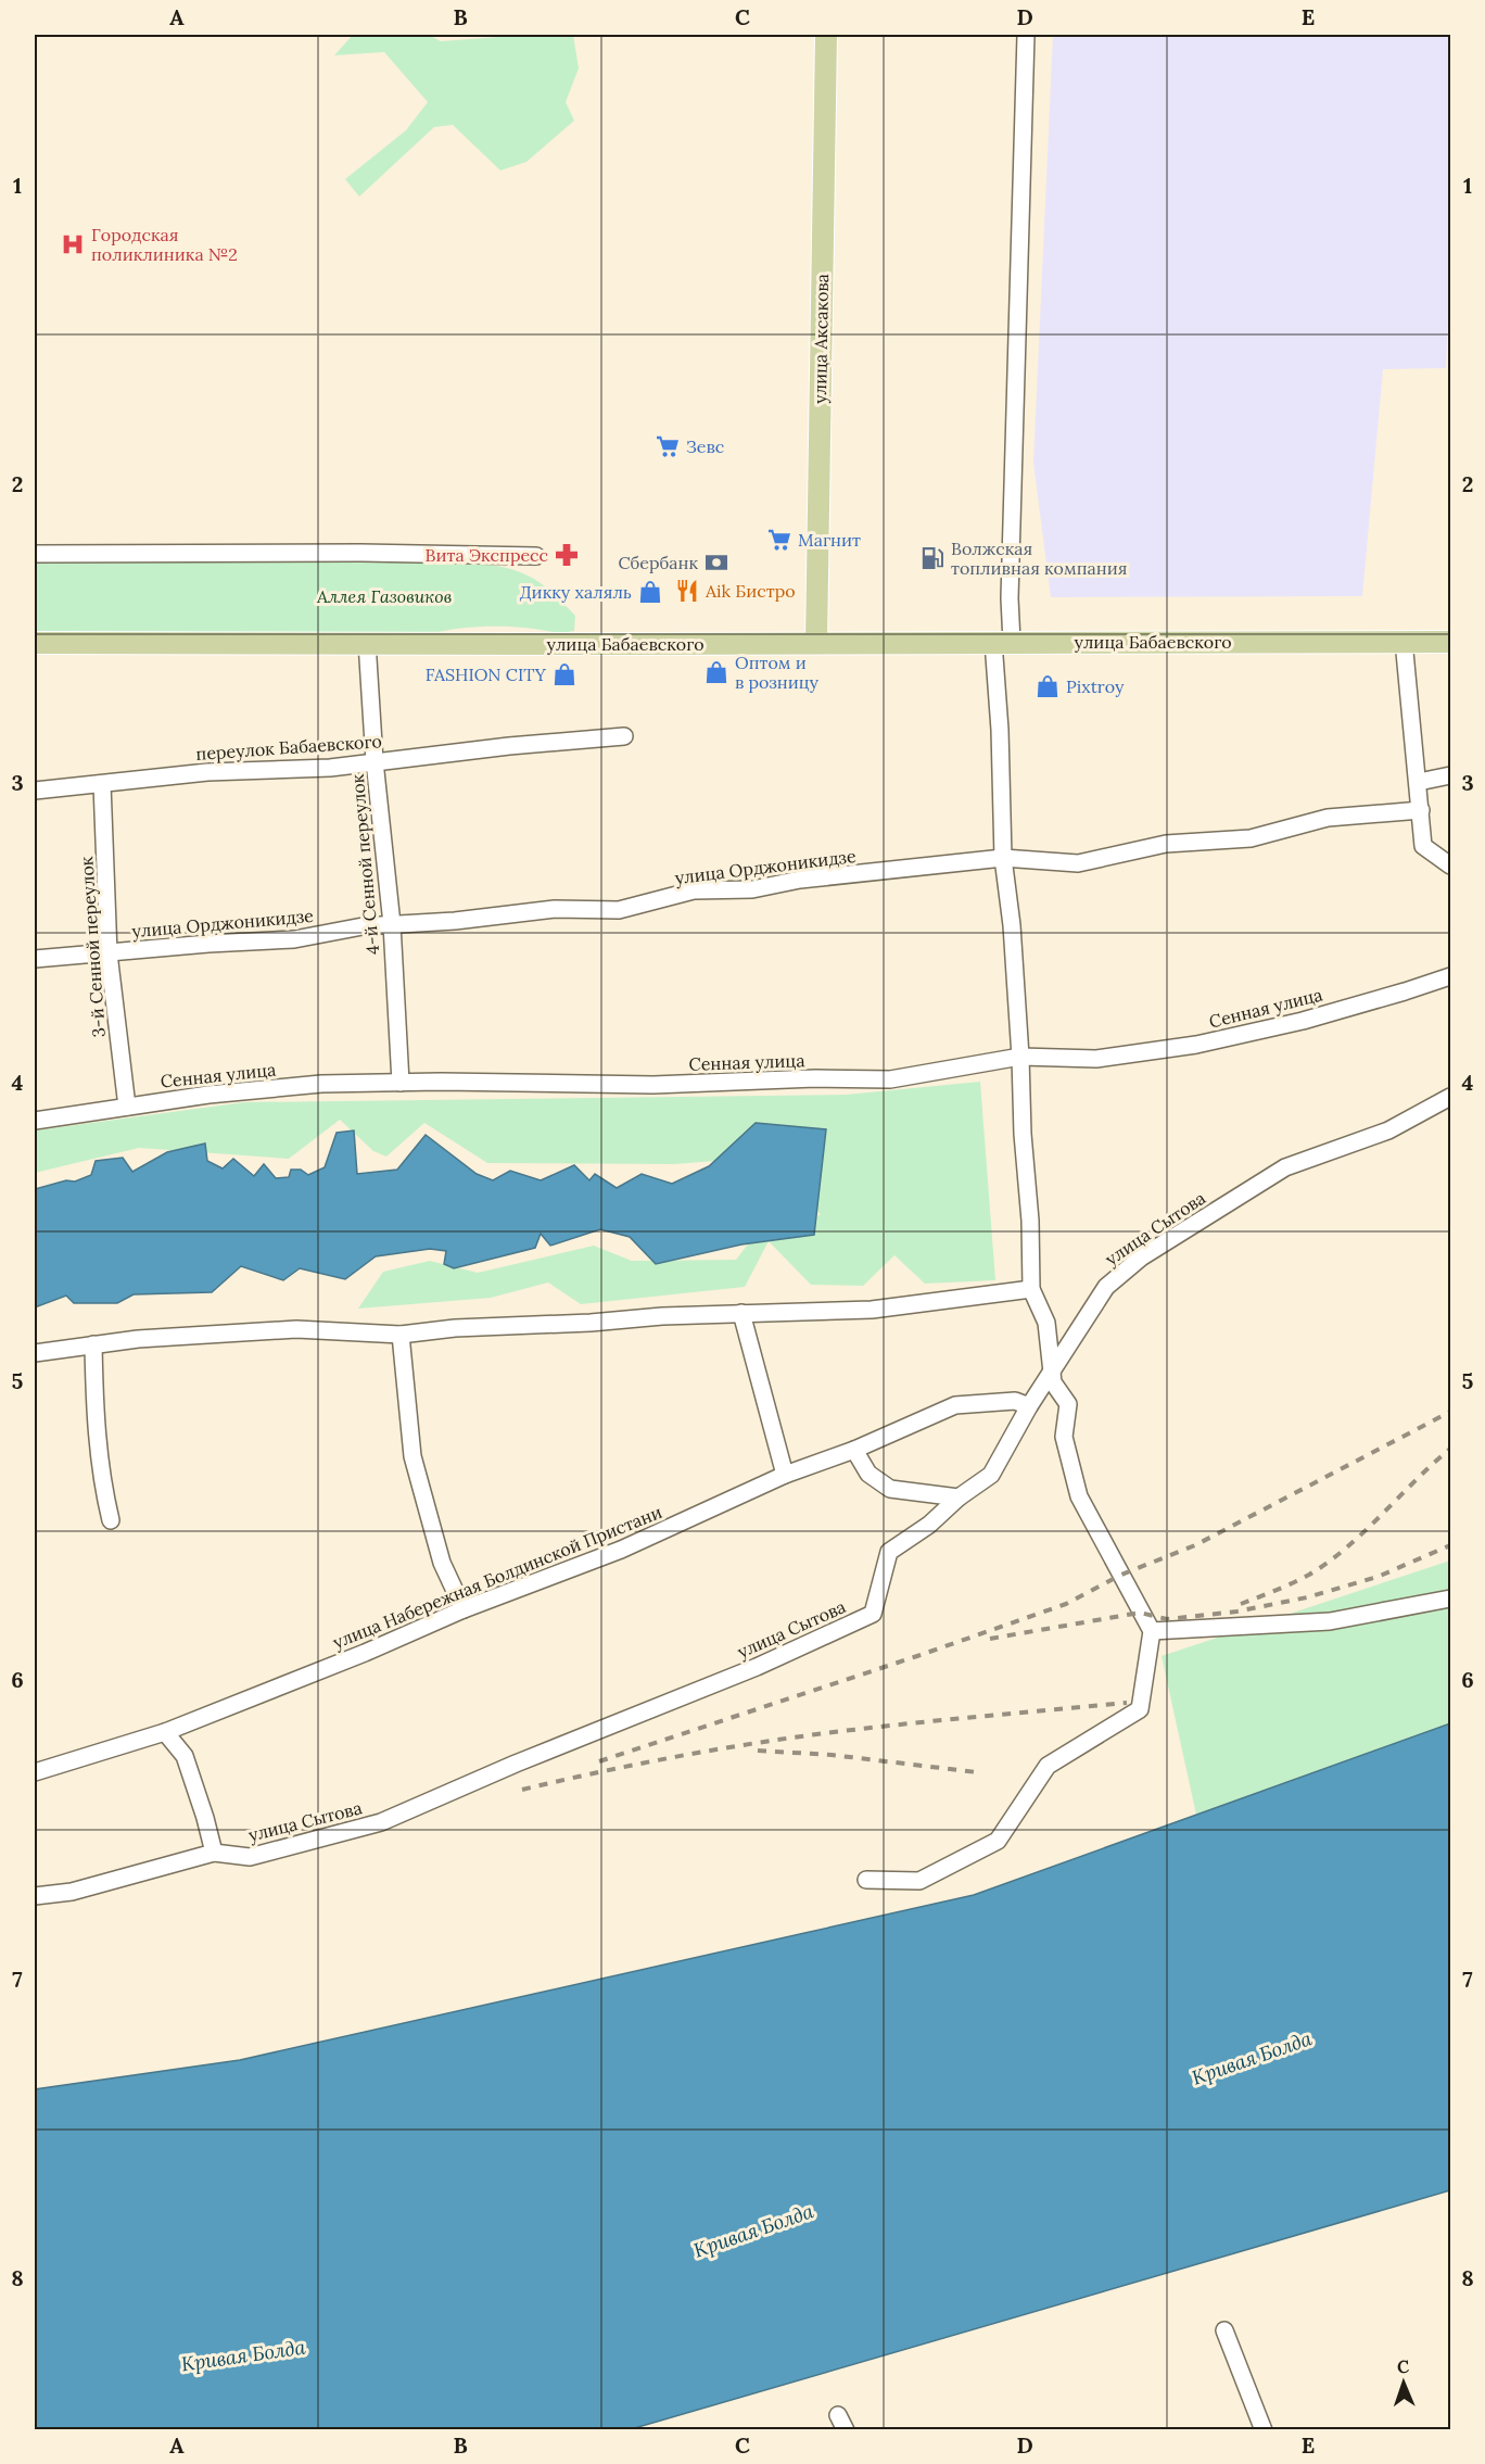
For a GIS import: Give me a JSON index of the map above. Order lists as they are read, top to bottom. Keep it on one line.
{"streets":{"main road":["улица Аксакова","улица Бабаевского"],"street":["переулок Бабаевского","4-й Сенной переулок","улица Орджоникидзе","3-й Сенной переулок","Сенная улица","улица Сытова","улица Набережная Болдинской Пристани"]},"crossings":[["улица Аксакова","улица Бабаевского"],["улица Бабаевского","4-й Сенной переулок"],["переулок Бабаевского","4-й Сенной переулок"],["переулок Бабаевского","3-й Сенной переулок"],["4-й Сенной переулок","улица Орджоникидзе"],["4-й Сенной переулок","Сенная улица"],["улица Орджоникидзе","3-й Сенной переулок"],["3-й Сенной переулок","Сенная улица"],["улица Сытова","улица Набережная Болдинской Пристани"]],"water":["Кривая Болда"],"parks":["Аллея Газовиков"],"places":{"hospital":["Городская поликлиника №2"],"supermarket":["Зевс","Магнит"],"pharmacy":["Вита Экспресс"],"fuel station":["Волжская топливная компания"],"bank":["Сбербанк"],"restaurant":["Aik Бистро"],"shop":["Дикку халяль","Оптом и в розницу","FASHION CITY","Pixtroy"]},"north":"top","grid":{"columns":["A","B","C","D","E"],"rows":["1","2","3","4","5","6","7","8"]}}
